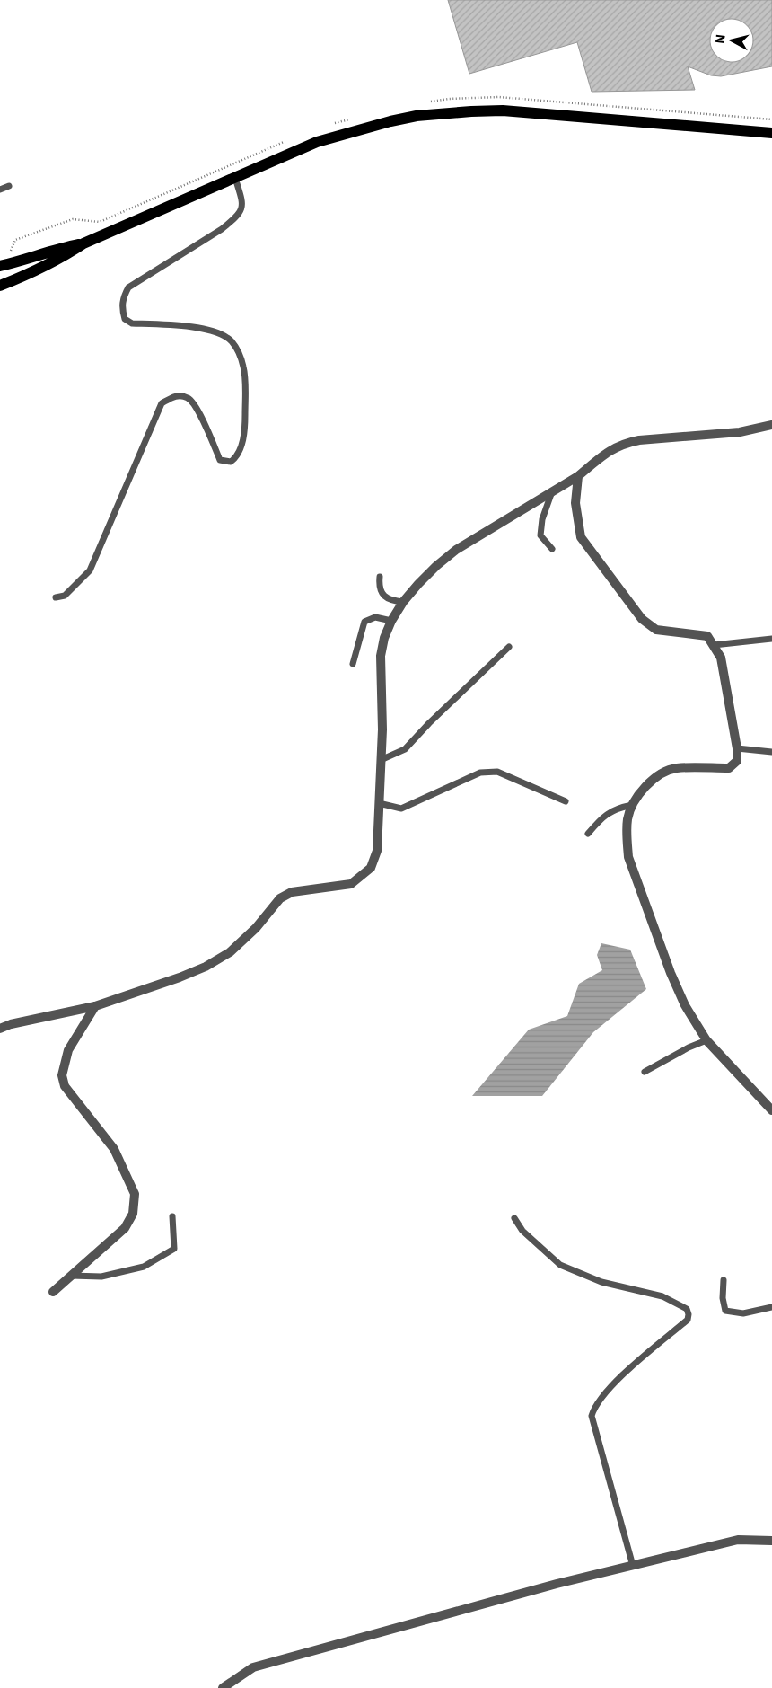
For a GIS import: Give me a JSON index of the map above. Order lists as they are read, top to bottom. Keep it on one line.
{"north":"left"}
